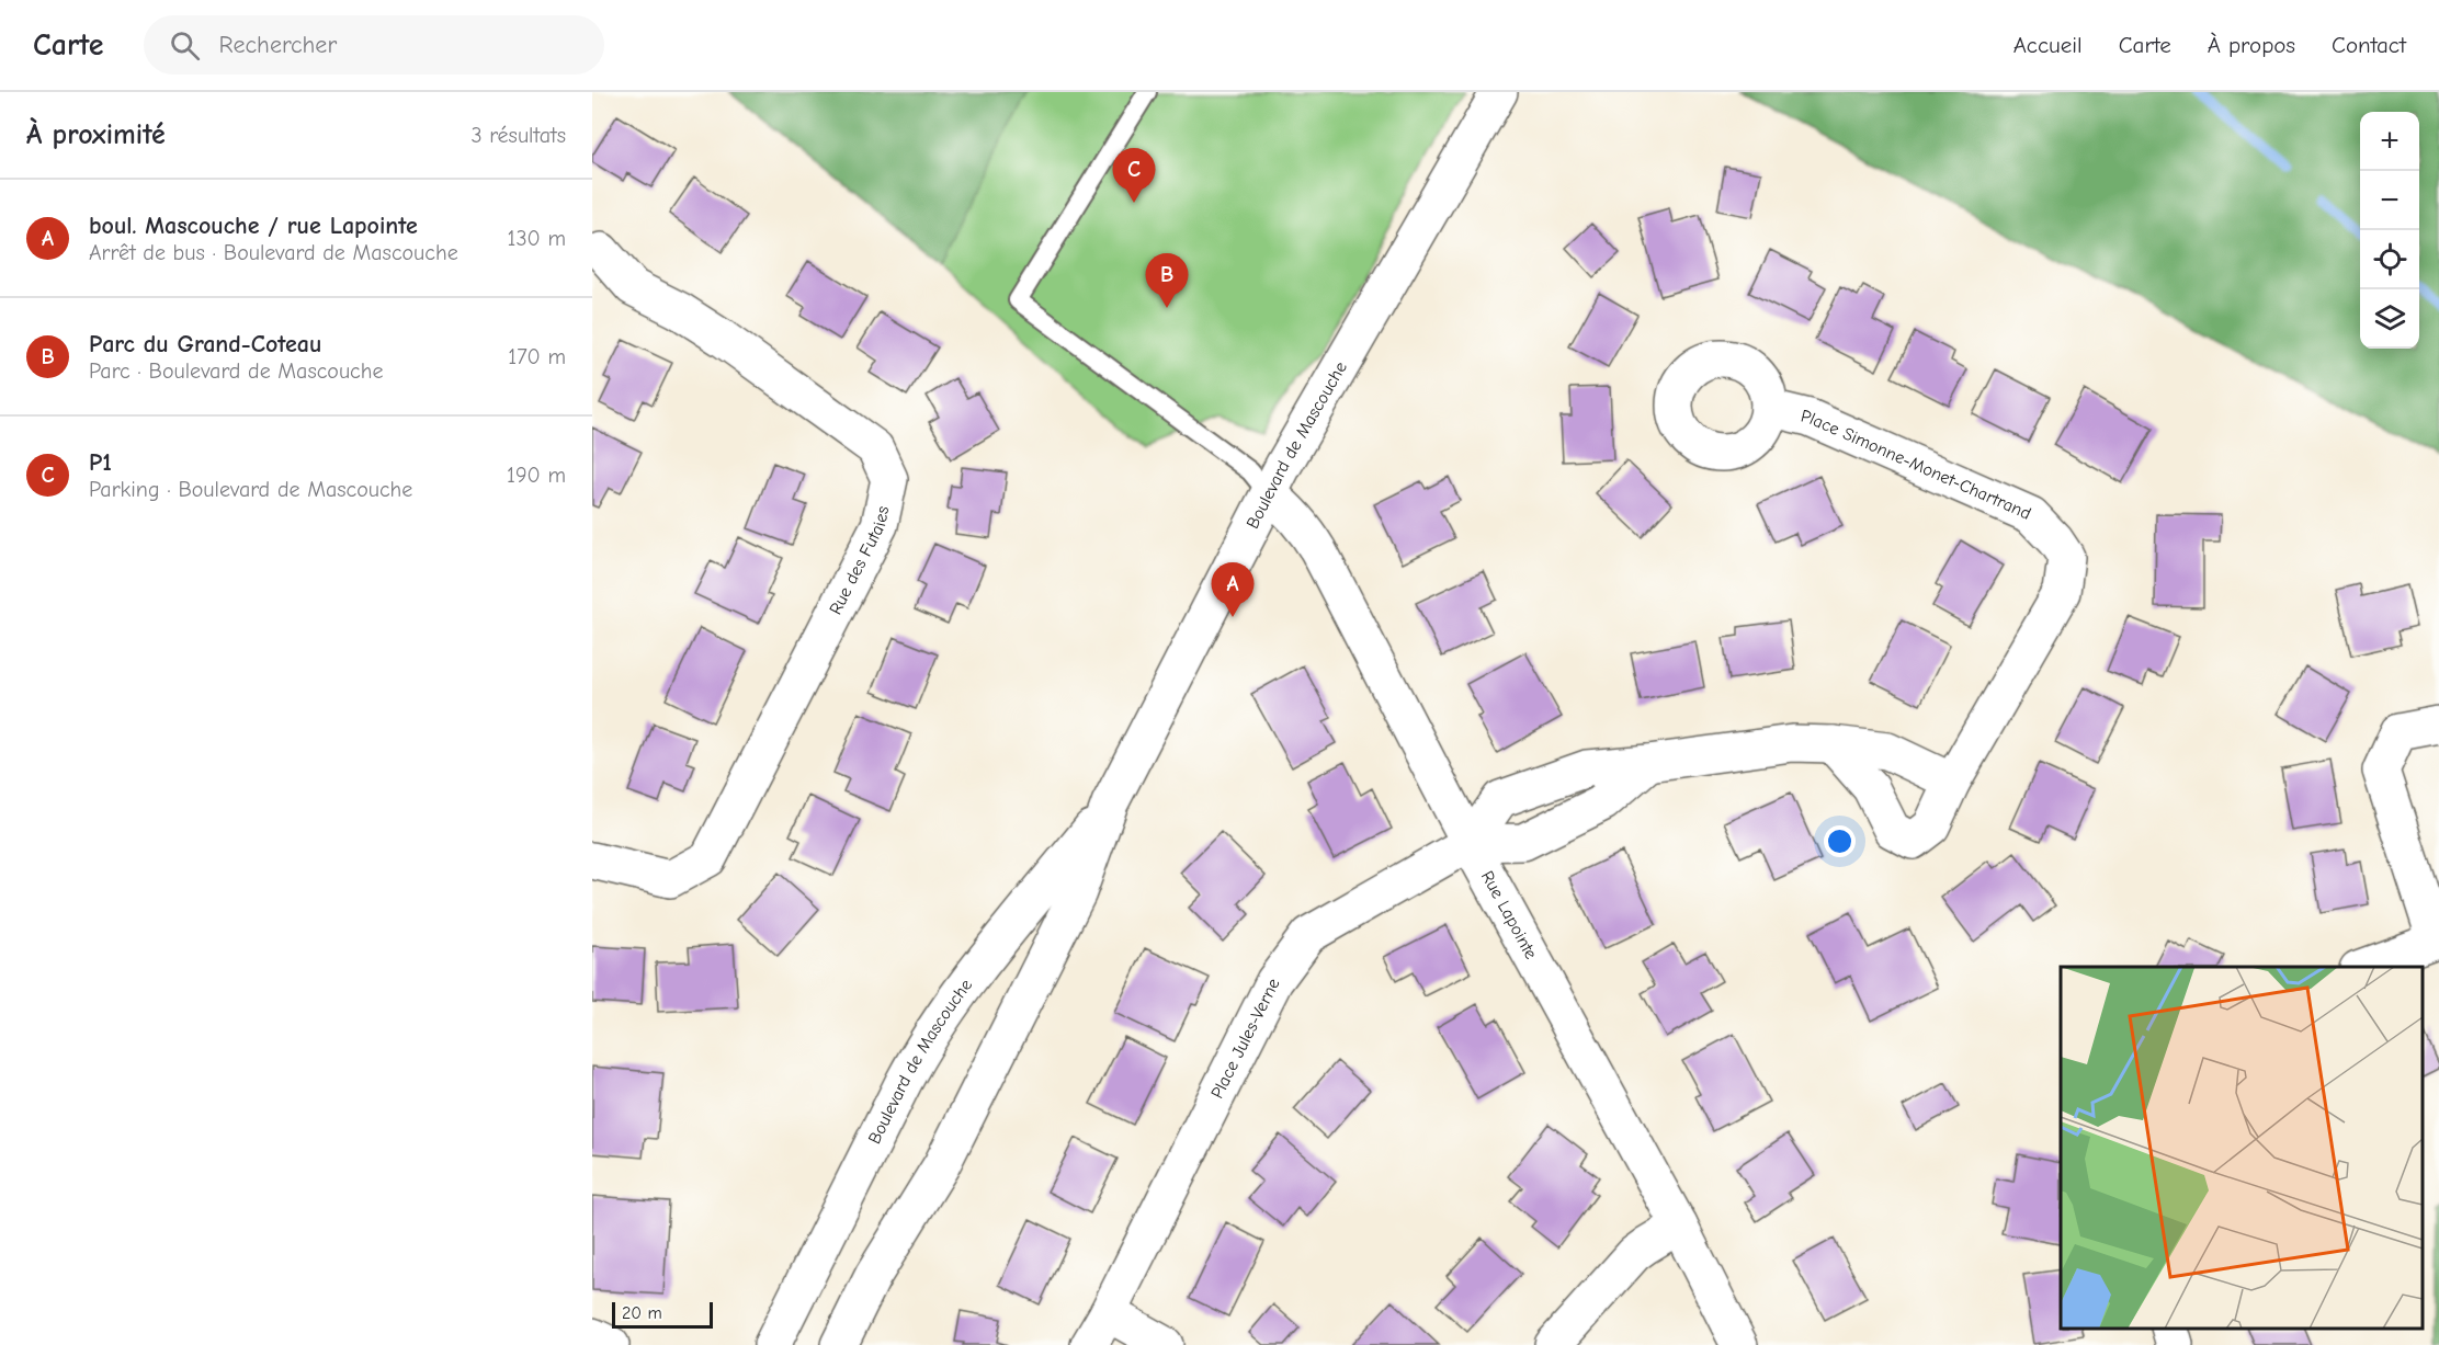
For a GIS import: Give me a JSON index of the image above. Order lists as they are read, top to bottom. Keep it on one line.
{"streets":{"street":["Boulevard de Mascouche","Place Simonne-Monet-Chartrand","Rue des Futaies","Rue Lapointe","Place Jules-Verne"]},"crossings":[["Boulevard de Mascouche","Rue Lapointe"],["Rue Lapointe","Place Jules-Verne"]],"scale_bar":"20 m","page":{"header":"Carte","search":"Rechercher","nav":["Accueil","Carte","À propos","Contact"],"heading":["À proximité","3 résultats"],"map_buttons":["+","−"],"pins":["C","B","A"],"list":[{"mark":"A","name":"boul. Mascouche / rue Lapointe","note":"Arrêt de bus · Boulevard de Mascouche","value":"130 m"},{"mark":"B","name":"Parc du Grand-Coteau","note":"Parc · Boulevard de Mascouche","value":"170 m"},{"mark":"C","name":"P1","note":"Parking · Boulevard de Mascouche","value":"190 m"}],"scale":"20 m"}}
